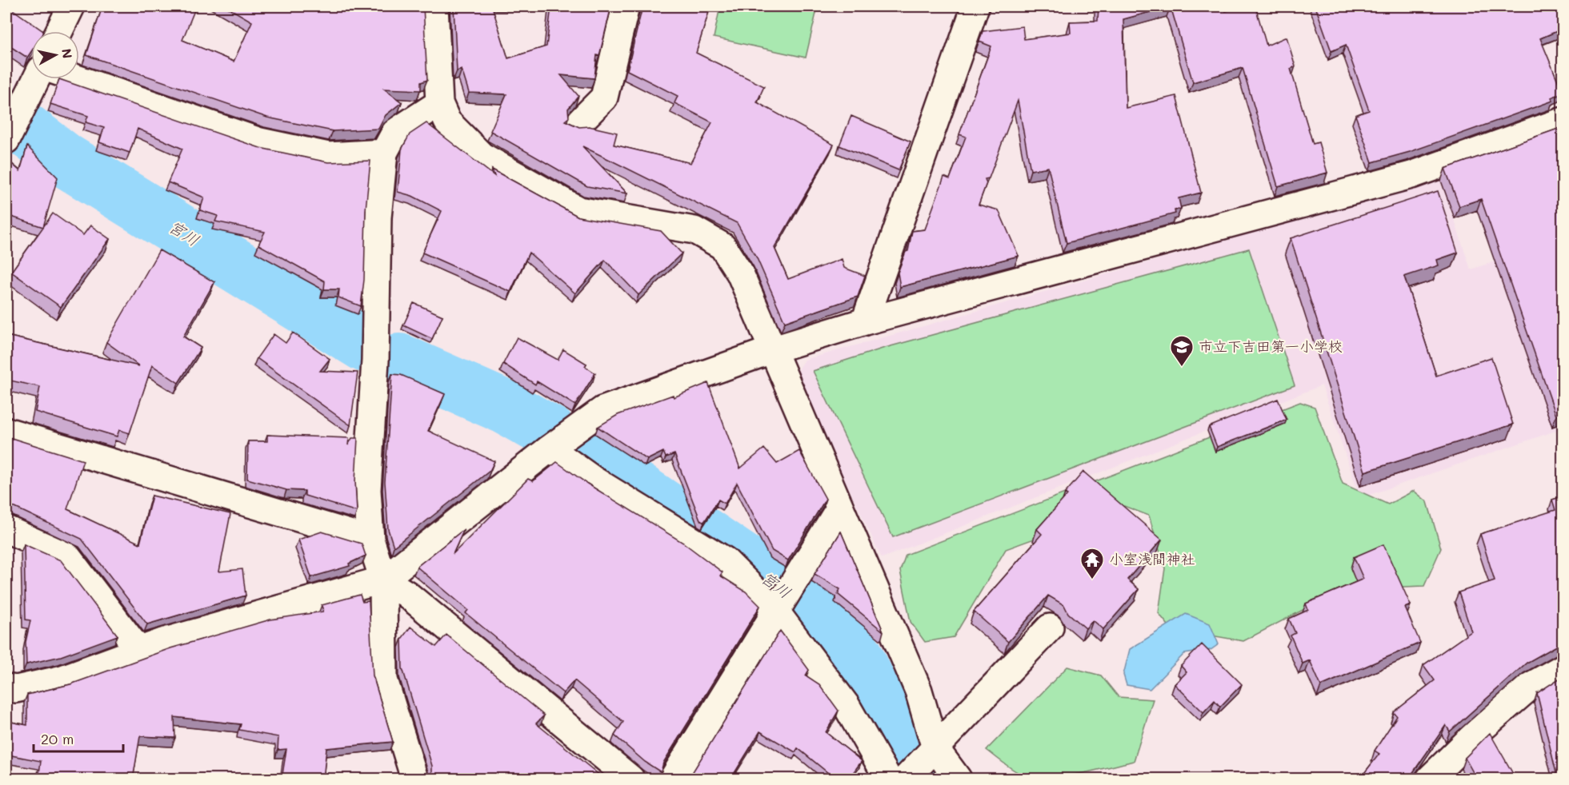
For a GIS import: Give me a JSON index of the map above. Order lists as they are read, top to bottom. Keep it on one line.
{"water":["宮川"],"places":{"school or university":["市立下吉田第一小学校"],"temple":["小室浅間神社"]},"scale_bar":"20 m","north":"right"}
